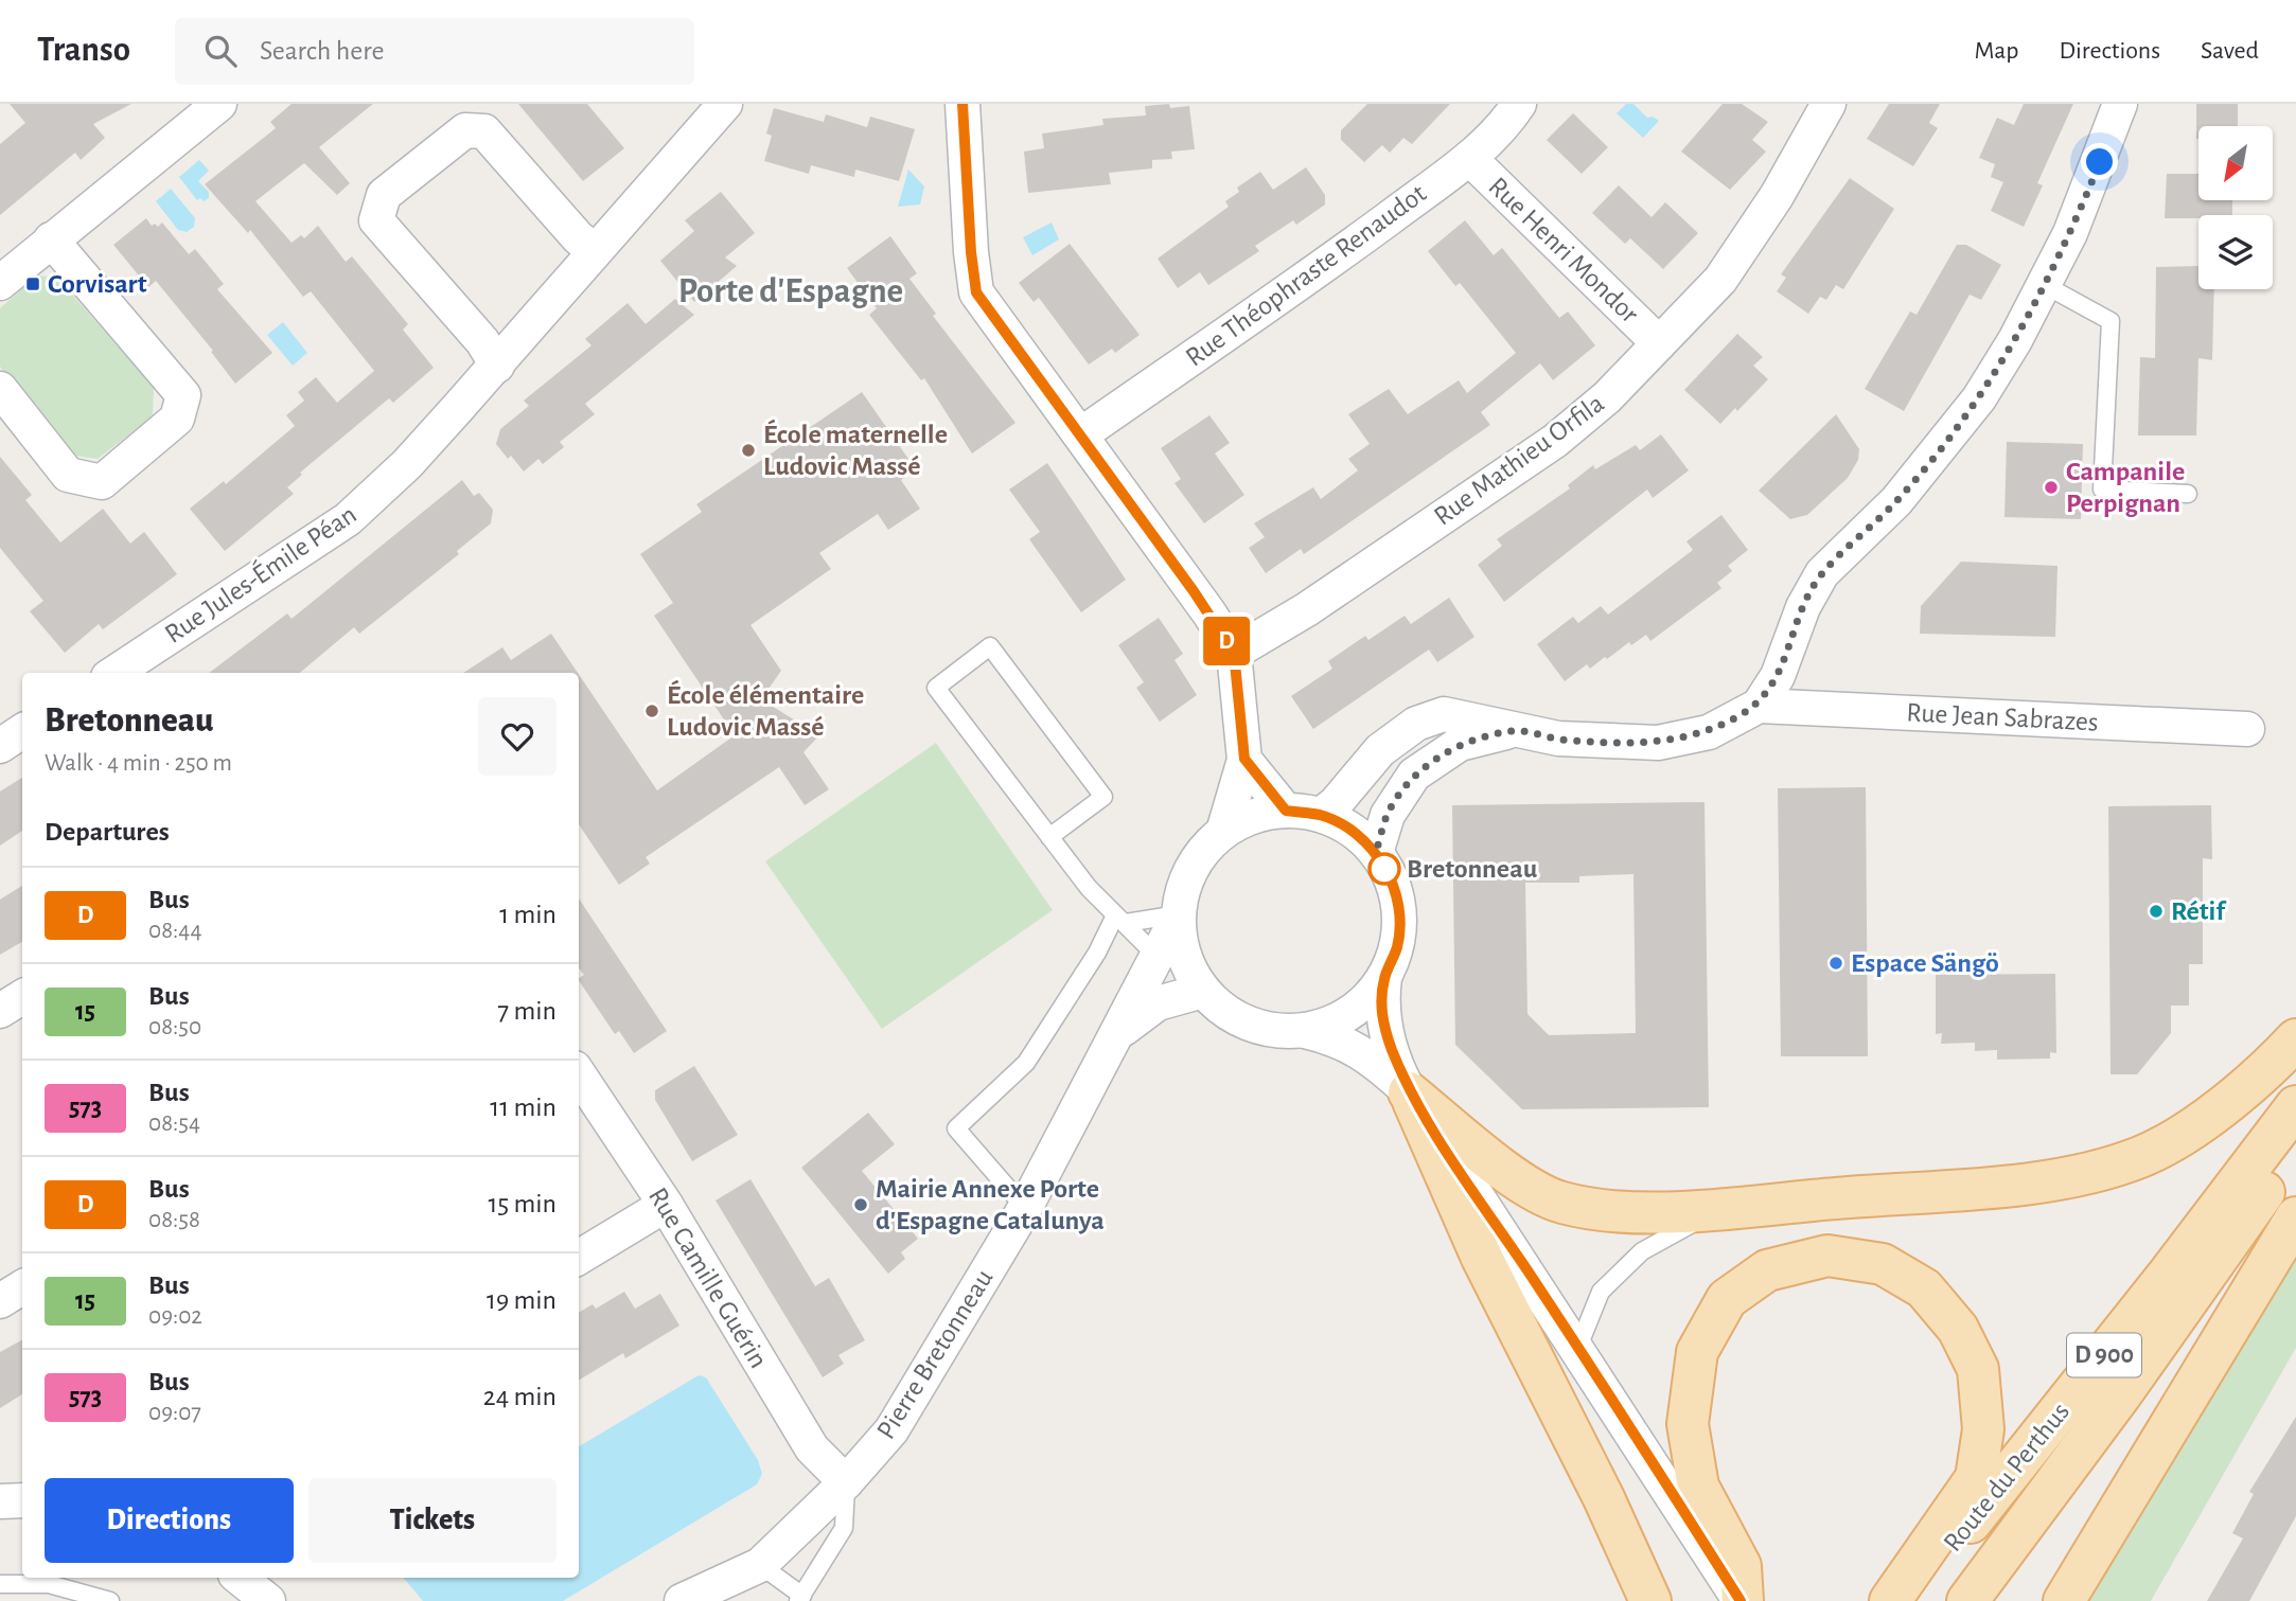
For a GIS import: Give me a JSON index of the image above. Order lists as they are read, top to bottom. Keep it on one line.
{"streets":{"main road":["D 900","Route du Perthus"],"street":["Rue Henri Mondor","Rue Théophraste Renaudot","Rue Mathieu Orfila","Rue Jules-Émile Péan","Rue Jean Sabrazes","Rue Camille Guérin","Pierre Bretonneau"]},"crossings":[["Rue Henri Mondor","Rue Théophraste Renaudot"],["Rue Henri Mondor","Rue Mathieu Orfila"],["Rue Camille Guérin","Pierre Bretonneau"]],"districts":["Porte d'Espagne"],"places":{"transit":["Corvisart"],"other":["École maternelle Ludovic Massé","Campanile Perpignan","École élémentaire Ludovic Massé","Bretonneau","Rétif","Espace Sängö","Mairie Annexe Porte d'Espagne Catalunya"]},"lines":["bus line D"],"north":"bottom left","page":{"header":"Transo","search":"Search here","nav":["Map","Directions","Saved"],"on_map":"D","heading":[["Bretonneau","Walk · 4 min · 250 m"],"Departures"],"list":[{"mark":"D","name":"Bus","note":"08:44","value":"1 min"},{"mark":"15","name":"Bus","note":"08:50","value":"7 min"},{"mark":"573","name":"Bus","note":"08:54","value":"11 min"},{"mark":"D","name":"Bus","note":"08:58","value":"15 min"},{"mark":"15","name":"Bus","note":"09:02","value":"19 min"},{"mark":"573","name":"Bus","note":"09:07","value":"24 min"}],"buttons":["Directions","Tickets"]}}
